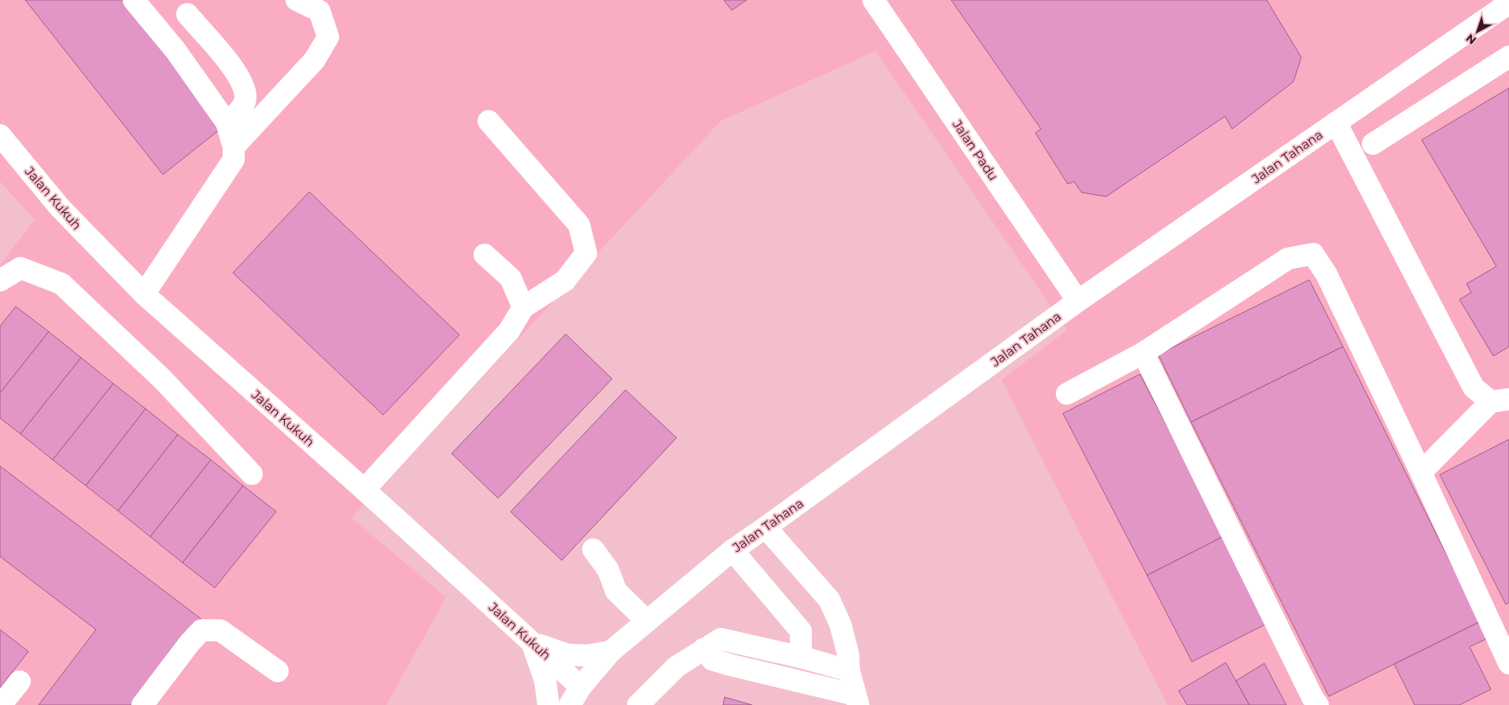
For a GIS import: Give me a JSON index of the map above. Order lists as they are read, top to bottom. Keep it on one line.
{"streets":{"street":["Jalan Padu","Jalan Tahana","Jalan Kukuh"]},"crossings":[["Jalan Padu","Jalan Tahana"],["Jalan Tahana","Jalan Kukuh"]],"north":"bottom left"}
